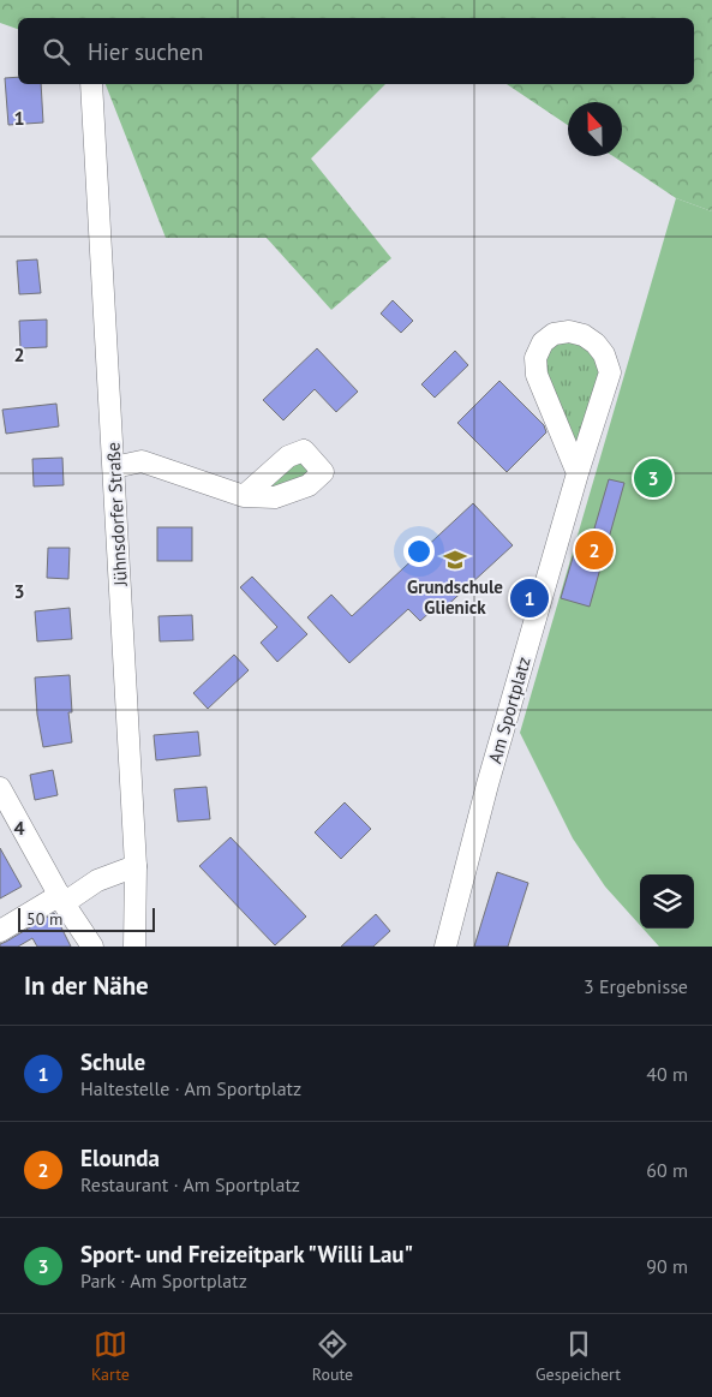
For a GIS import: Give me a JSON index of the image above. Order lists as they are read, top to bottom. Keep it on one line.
{"streets":{"street":["Jühnsdorfer Straße","Am Sportplatz"]},"places":{"school or university":["Grundschule Glienick"]},"scale_bar":"50 m","north":"top","page":{"search":"Hier suchen","pins":["3","2","1"],"scale":"50 m","heading":["In der Nähe","3 Ergebnisse"],"list":[{"mark":"1","name":"Schule","note":"Haltestelle · Am Sportplatz","value":"40 m"},{"mark":"2","name":"Elounda","note":"Restaurant · Am Sportplatz","value":"60 m"},{"mark":"3","name":"Sport- und Freizeitpark \"Willi Lau\"","note":"Park · Am Sportplatz","value":"90 m"}],"nav":["Karte","Route","Gespeichert"]},"grid":{"rows":["1","2","3","4"]}}
